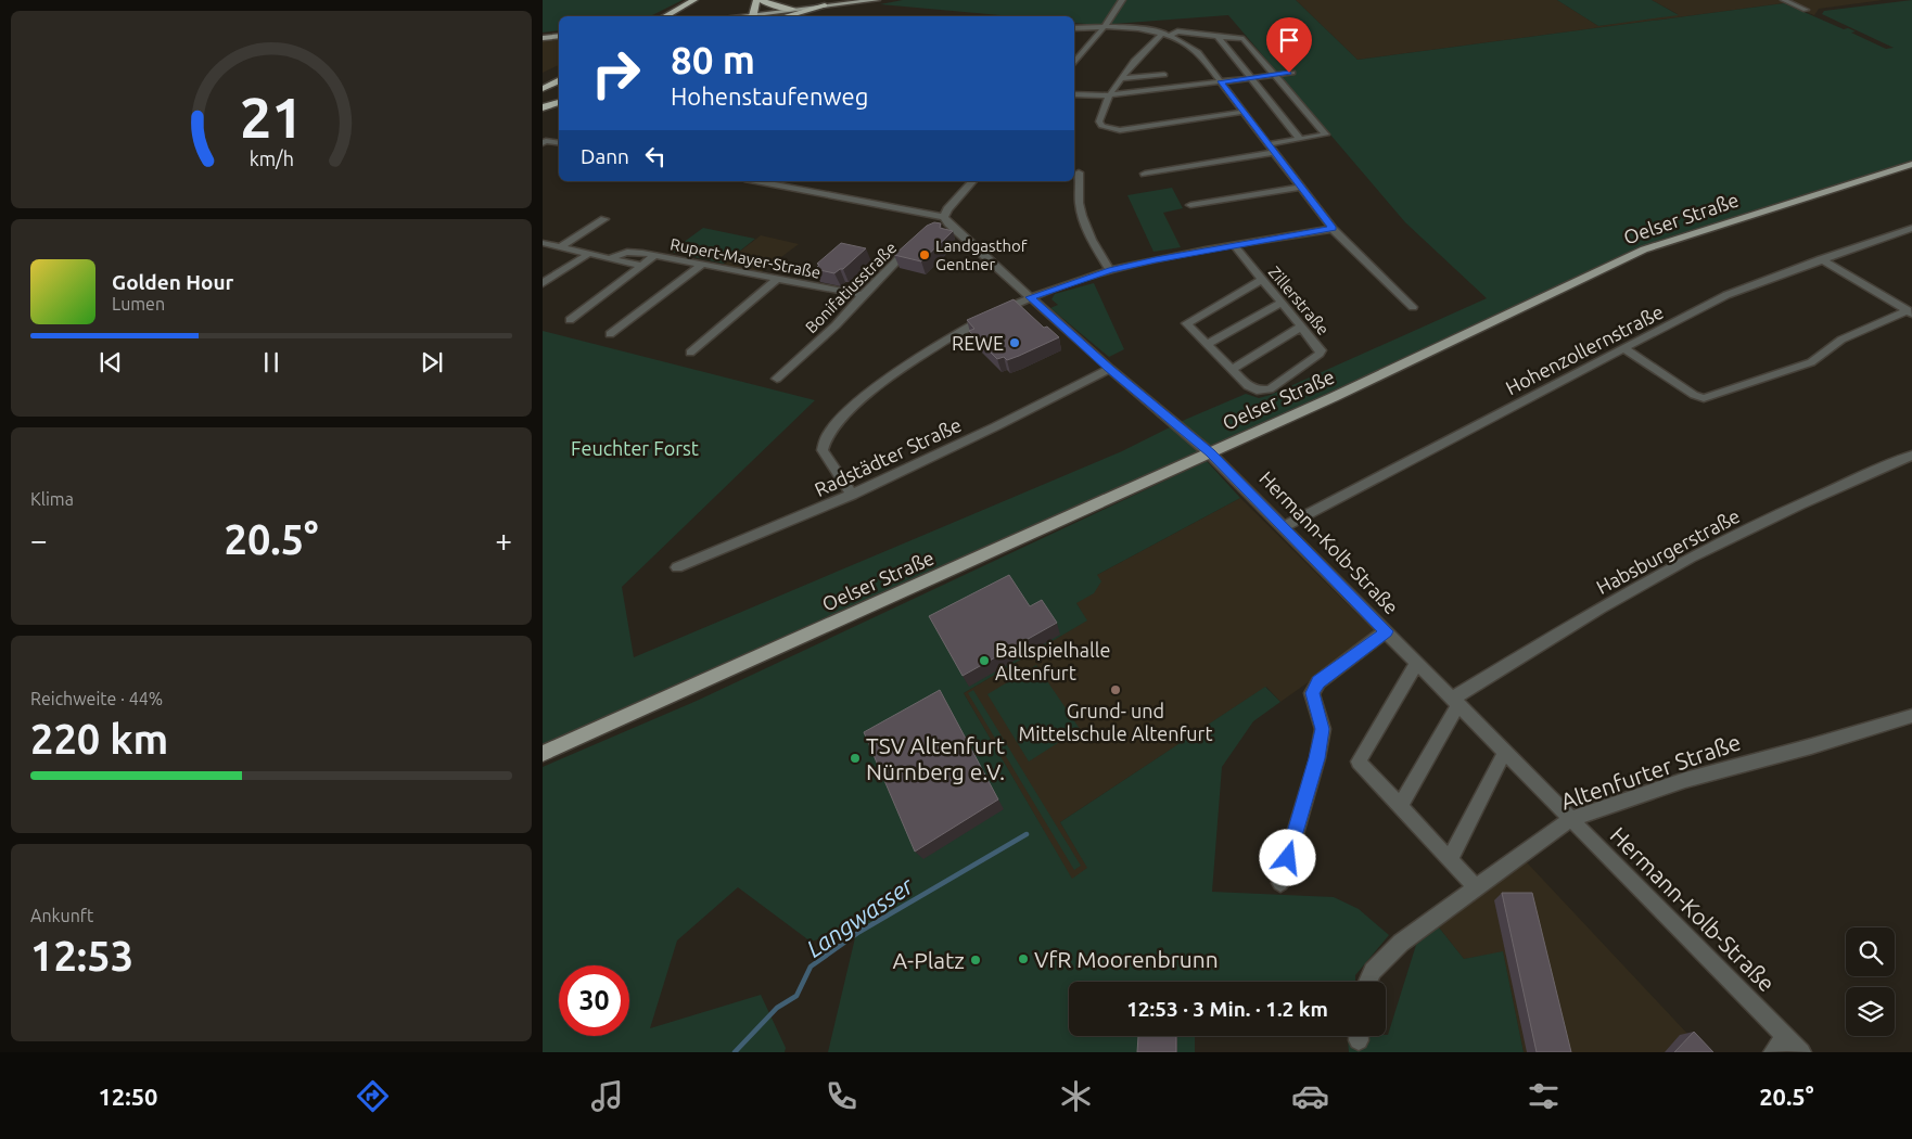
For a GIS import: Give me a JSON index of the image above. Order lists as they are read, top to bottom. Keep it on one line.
{"streets":{"main road":["Oelser Straße"],"street":["Rupert-Mayer-Straße","Bonifatiusstraße","Zillerstraße","Hohenzollernstraße","Radstädter Straße","Hermann-Kolb-Straße","Habsburgerstraße","Altenfurter Straße"]},"crossings":[["Oelser Straße","Hermann-Kolb-Straße"],["Rupert-Mayer-Straße","Bonifatiusstraße"],["Hohenzollernstraße","Hermann-Kolb-Straße"],["Radstädter Straße","Hermann-Kolb-Straße"],["Hermann-Kolb-Straße","Habsburgerstraße"],["Hermann-Kolb-Straße","Altenfurter Straße"]],"water":["Langwasser"],"parks":["Feuchter Forst"],"places":["Landgasthof Gentner","REWE","Ballspielhalle Altenfurt","Grund- und Mittelschule Altenfurt","TSV Altenfurt Nürnberg e.V.","VfR Moorenbrunn","A-Platz"],"page":{"turn":["80 m","Hohenstaufenweg"],"then":"Dann","song":["Golden Hour","Lumen"],"tile":["Klima",["Reichweite · 44%","220 km"],["Ankunft","12:53"]],"heat":["−","20.5°","+"],"limit":"30","trip":"12:53 · 3 Min. · 1.2 km","tabs":["12:50","20.5°"],"gauge":["21","km/h"]}}
